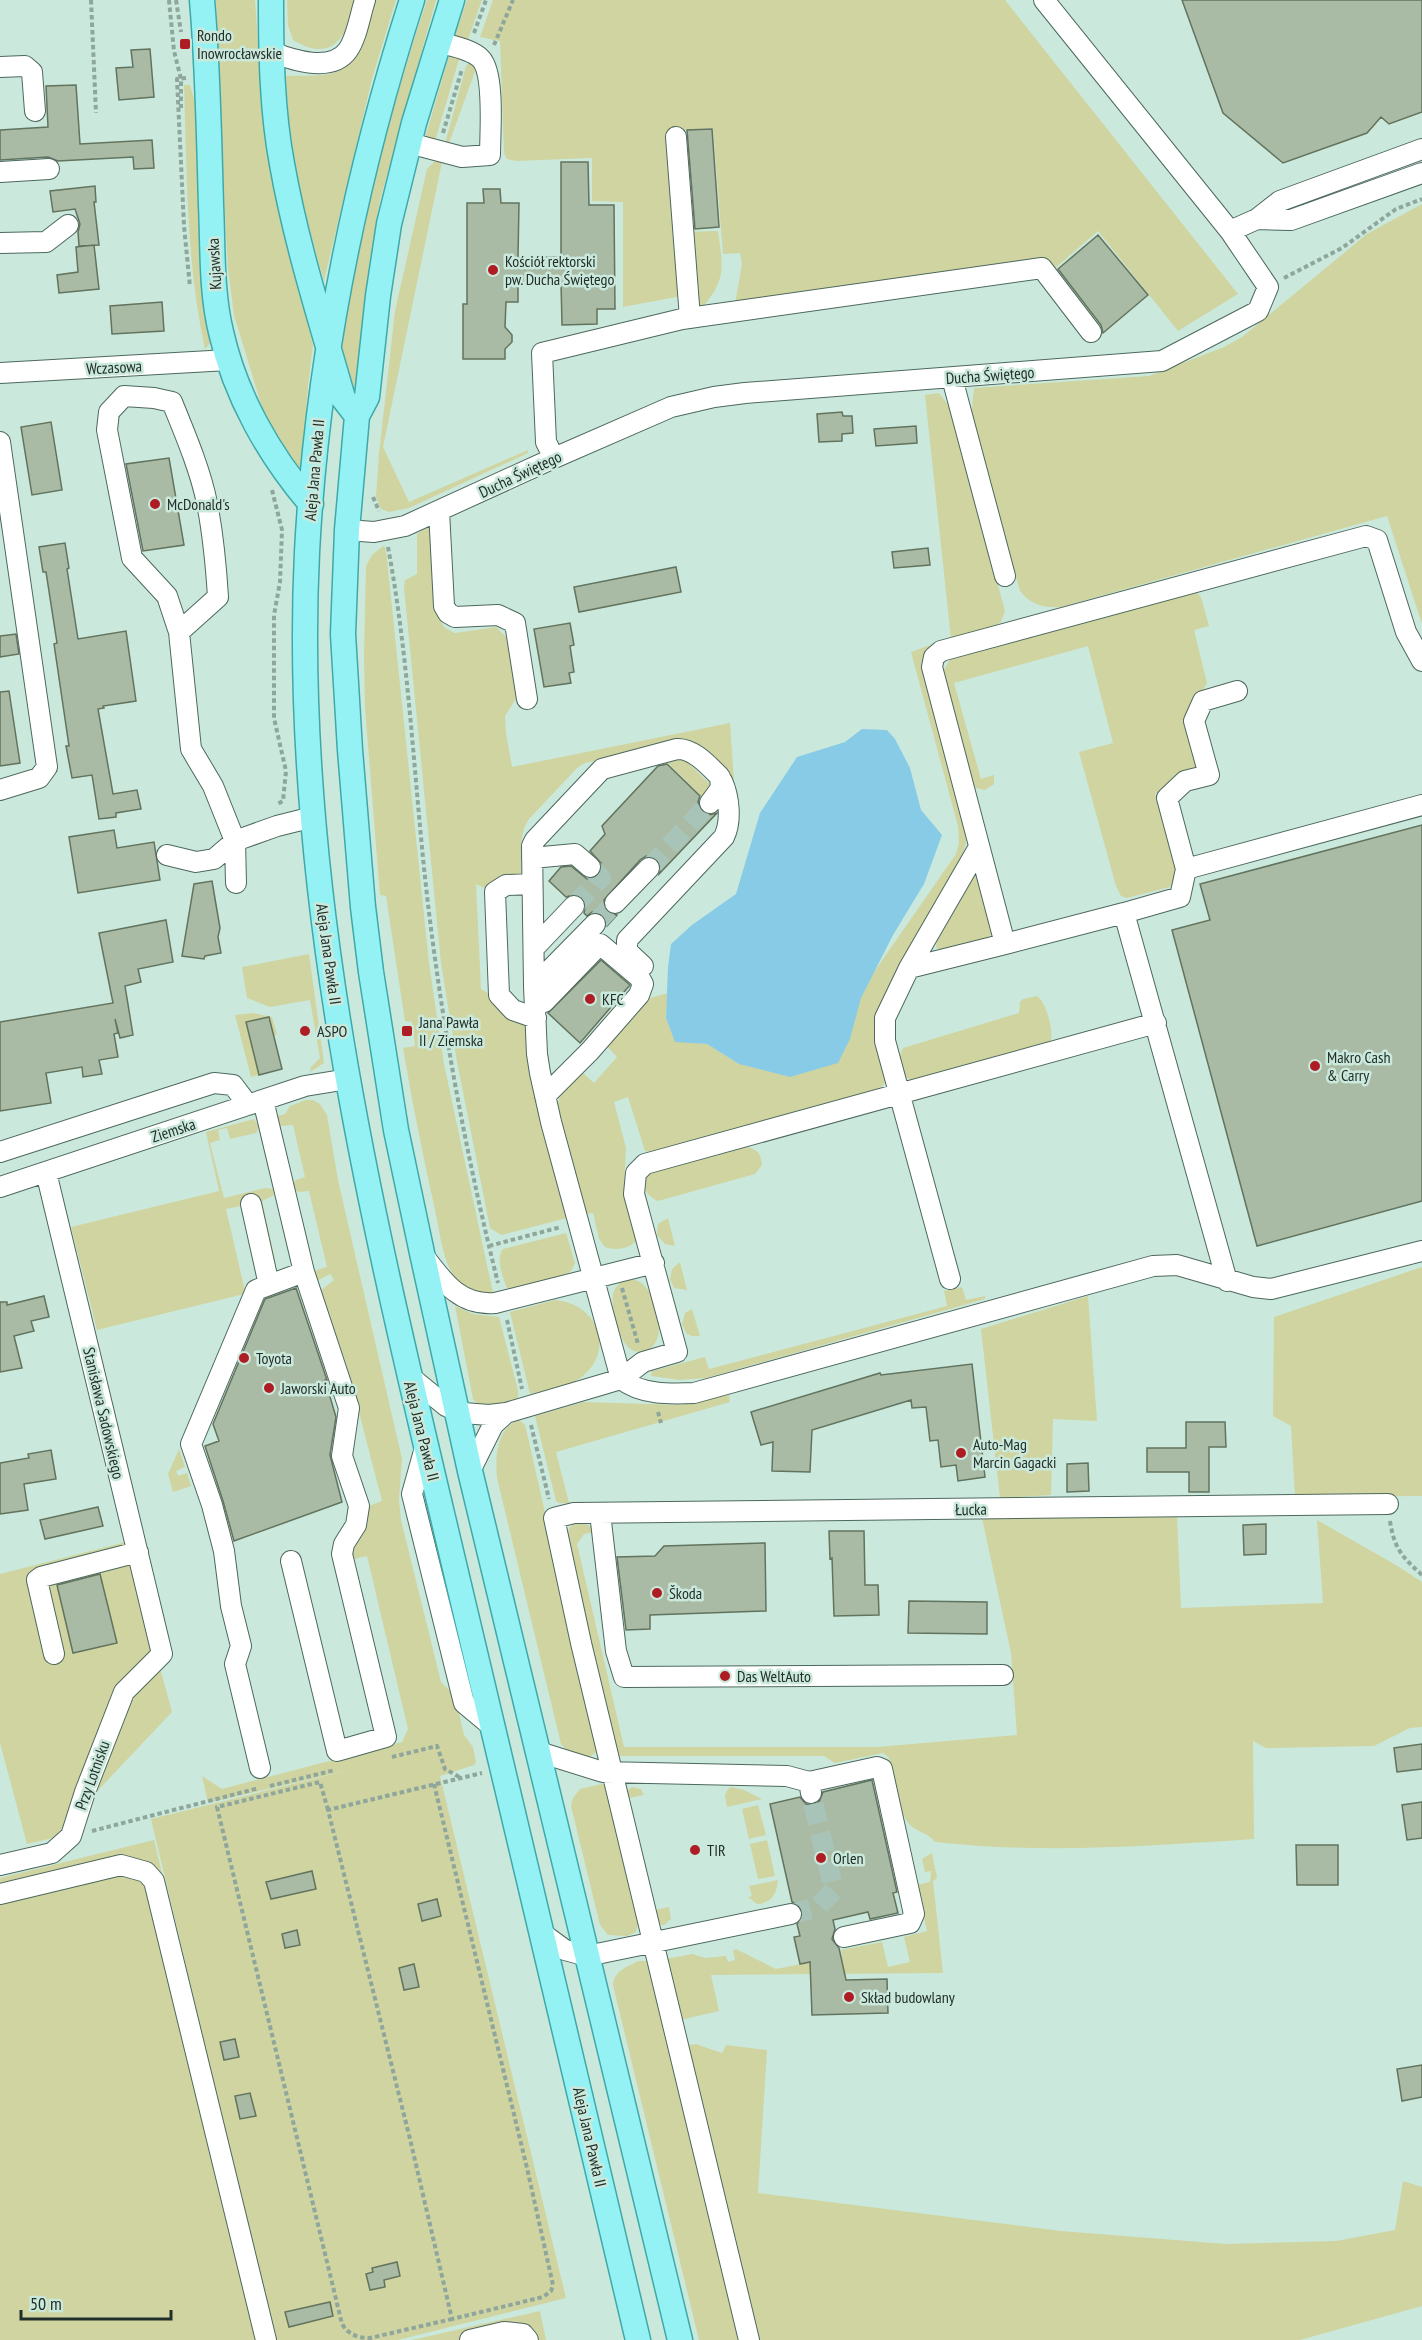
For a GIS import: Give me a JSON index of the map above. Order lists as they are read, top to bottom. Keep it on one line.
{"streets":{"main road":["Kujawska","Aleja Jana Pawła II"],"street":["Wczasowa","Ducha Świętego","Ziemska","Stanisława Sadowskiego","Łucka","Przy Lotnisku"]},"crossings":[["Kujawska","Wczasowa"],["Kujawska","Aleja Jana Pawła II"],["Aleja Jana Pawła II","Ziemska"],["Ziemska","Stanisława Sadowskiego"],["Stanisława Sadowskiego","Przy Lotnisku"]],"places":{"transit":["Rondo Inowrocławskie","Jana Pawła II / Ziemska"],"other":["Kościół rektorski pw. Ducha Świętego","McDonald's","KFC","ASPO","Makro Cash & Carry","Toyota","Jaworski Auto","Auto-Mag Marcin Gagacki","Škoda","Das WeltAuto","TIR","Orlen","Skład budowlany"]},"scale_bar":"50 m"}
